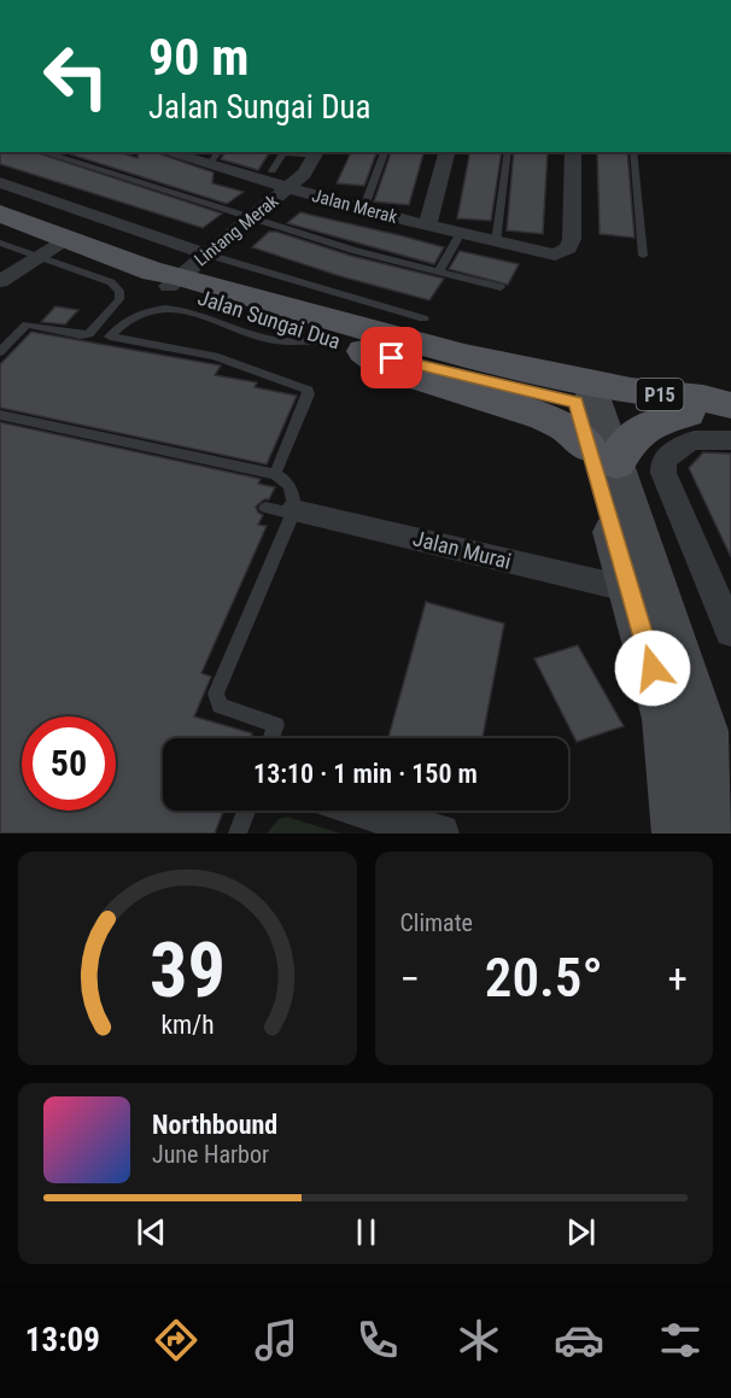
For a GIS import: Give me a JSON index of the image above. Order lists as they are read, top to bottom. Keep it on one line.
{"streets":{"main road":["Jalan Sungai Dua","P15"],"street":["Jalan Merak","Lintang Merak","Jalan Murai"]},"crossings":[["Jalan Merak","Lintang Merak"],["Lintang Merak","Jalan Sungai Dua"]],"page":{"turn":["90 m","Jalan Sungai Dua"],"limit":"50","trip":"13:10 · 1 min · 150 m","tile":"Climate","heat":["−","20.5°","+"],"song":["Northbound","June Harbor"],"tabs":"13:09","gauge":["39","km/h"]}}
